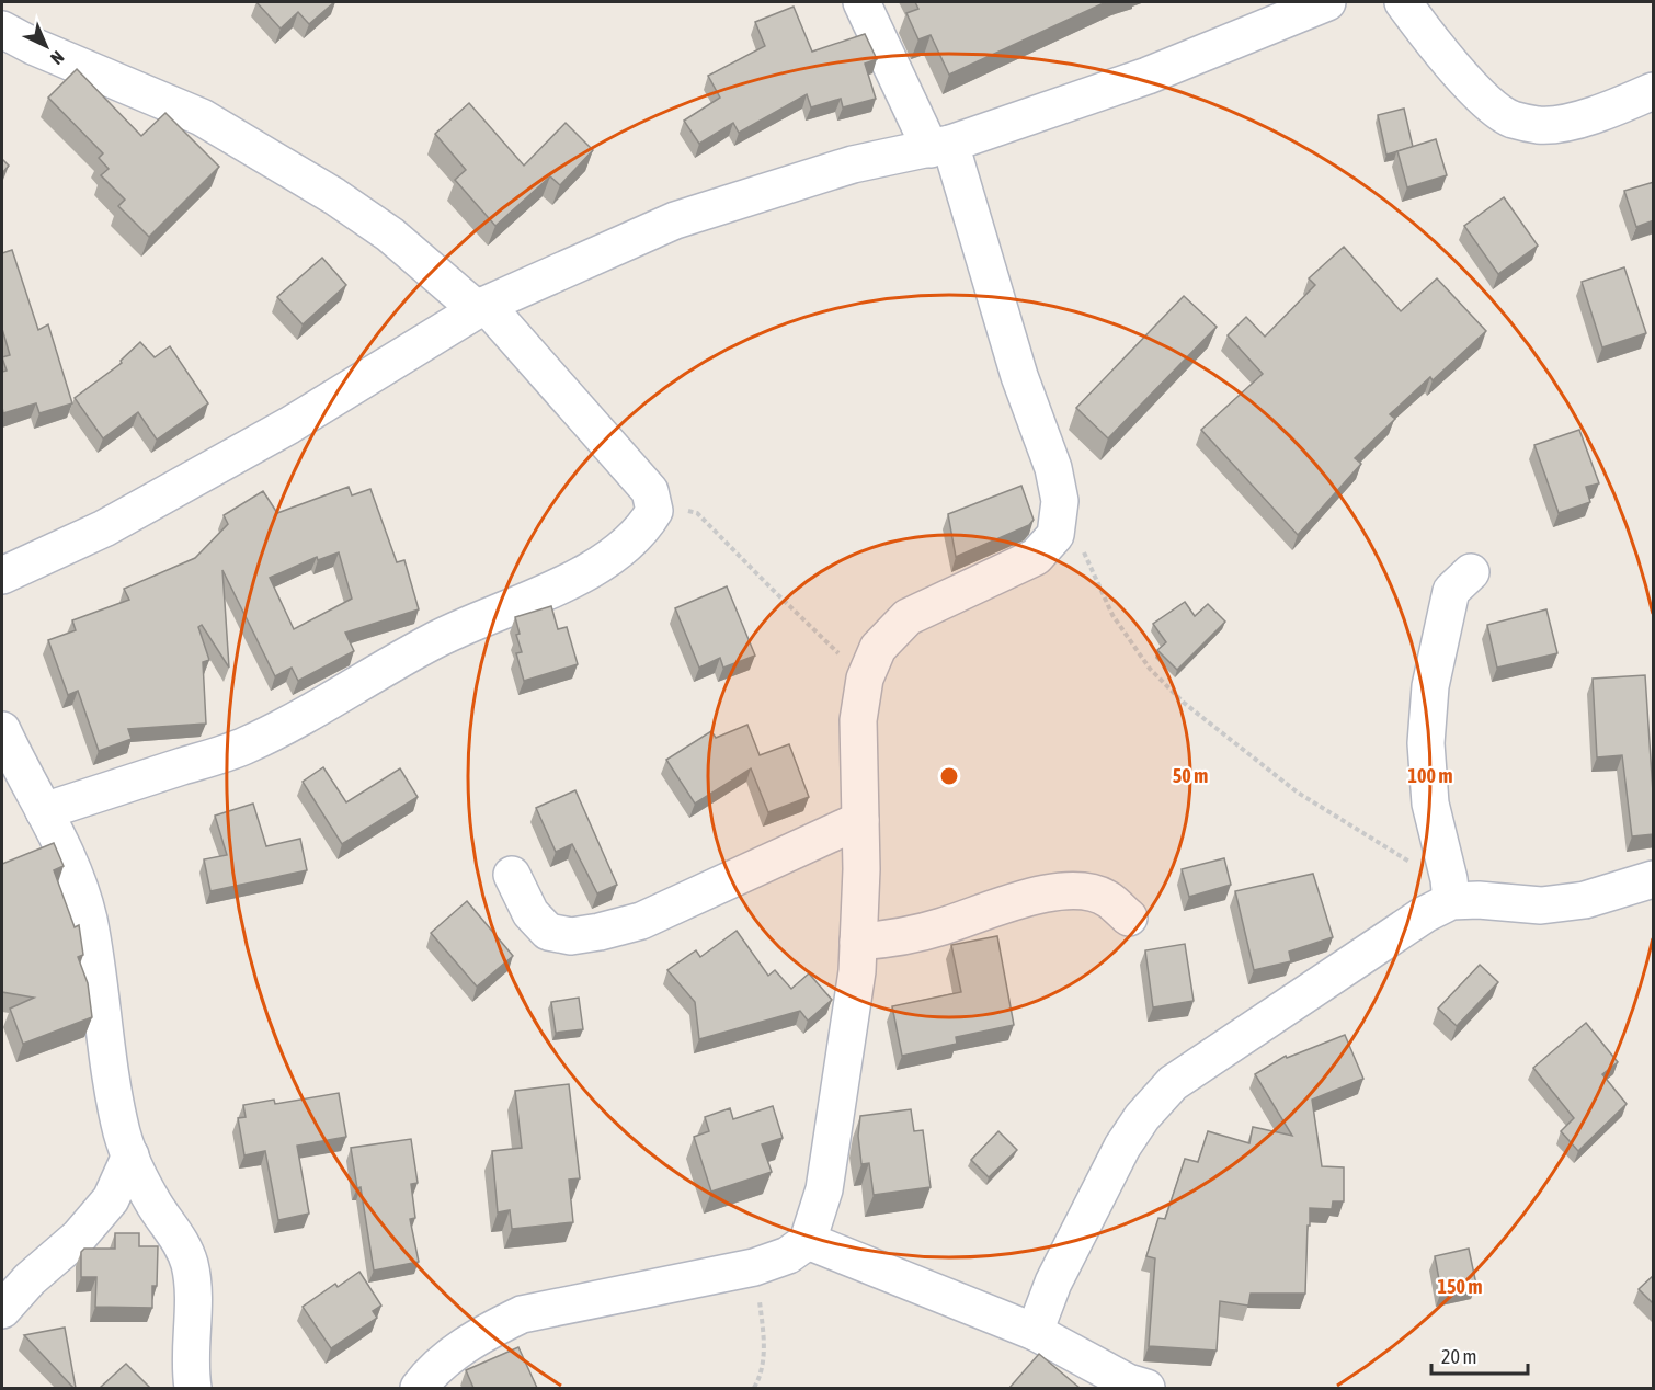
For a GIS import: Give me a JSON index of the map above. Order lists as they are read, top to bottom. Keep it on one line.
{"scale_bar":"20 m","north":"bottom right","rings":["50 m","100 m","150 m"]}
